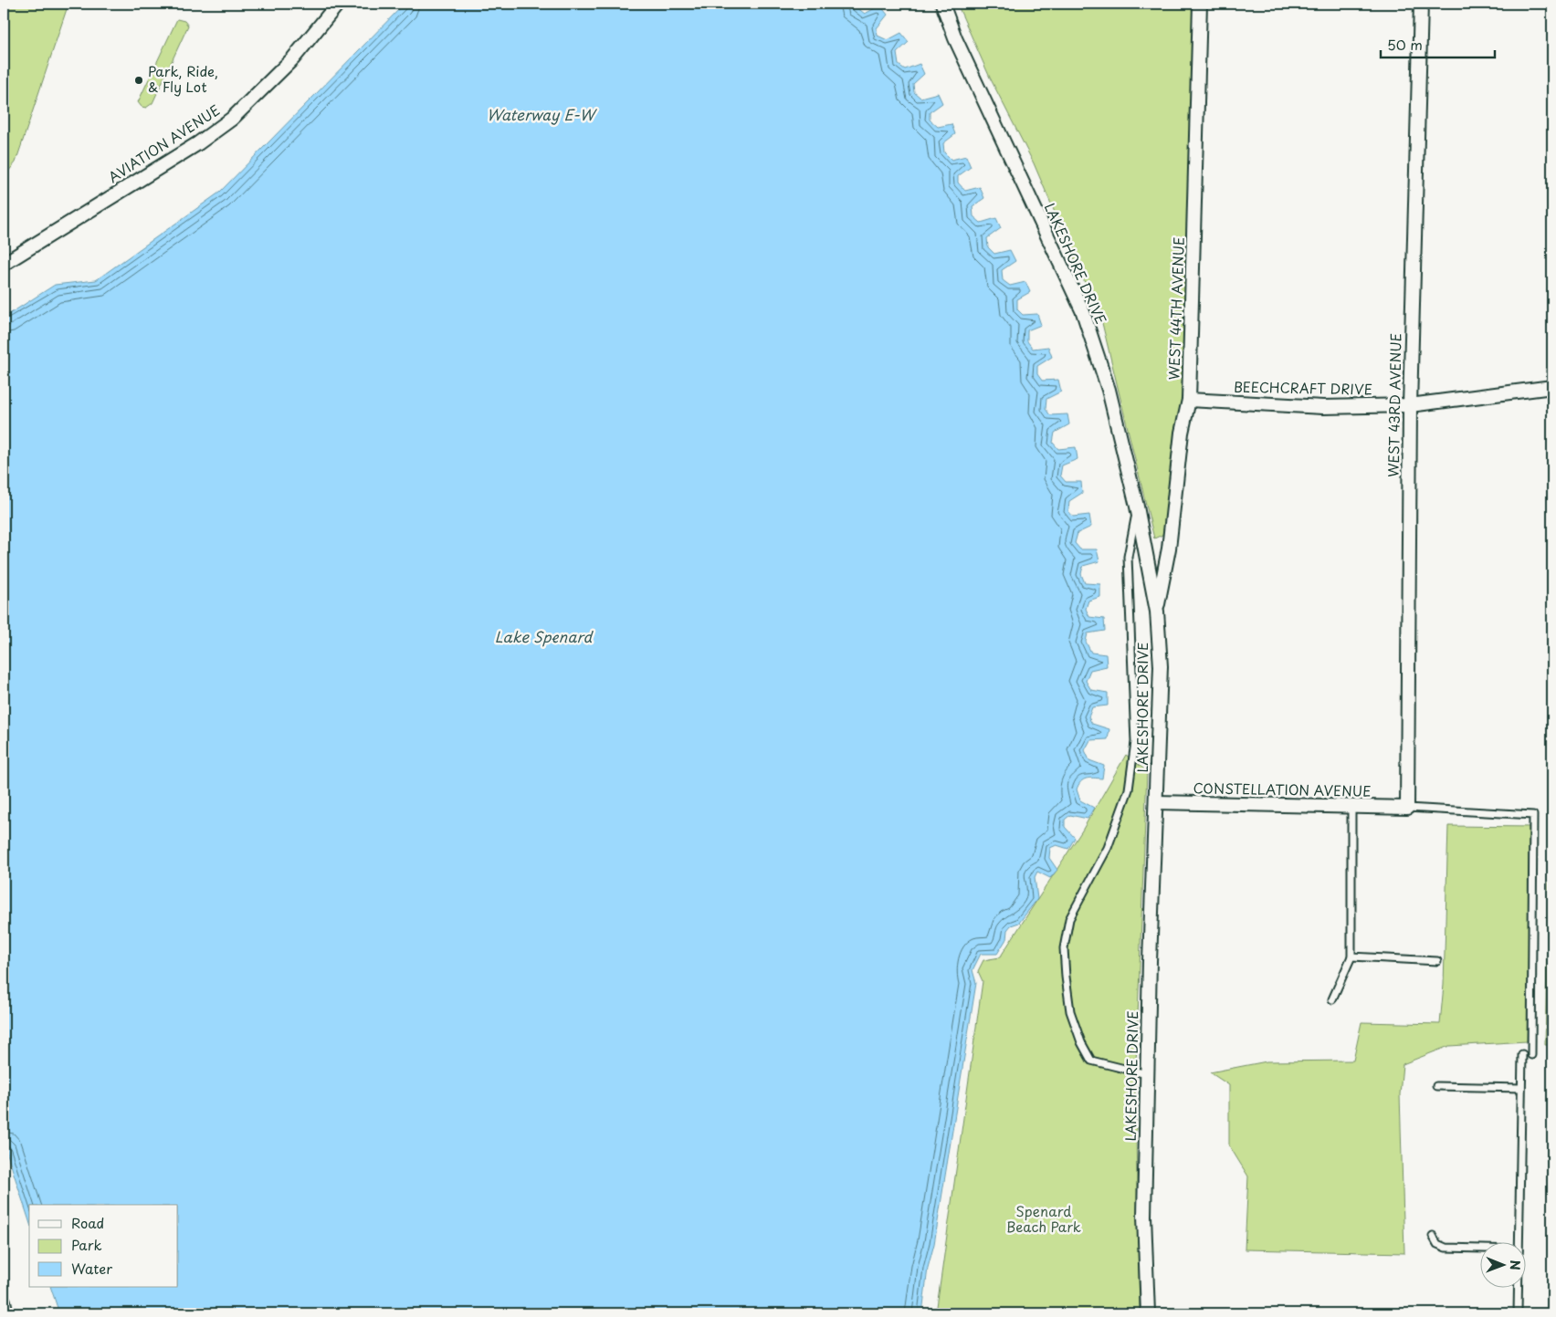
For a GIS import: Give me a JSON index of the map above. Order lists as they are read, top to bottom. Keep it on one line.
{"streets":{"street":["AVIATION AVENUE","LAKESHORE DRIVE","WEST 44TH AVENUE","BEECHCRAFT DRIVE","WEST 43RD AVENUE","CONSTELLATION AVENUE"]},"crossings":[["LAKESHORE DRIVE","WEST 44TH AVENUE"],["LAKESHORE DRIVE","CONSTELLATION AVENUE"],["WEST 44TH AVENUE","BEECHCRAFT DRIVE"],["BEECHCRAFT DRIVE","WEST 43RD AVENUE"],["WEST 43RD AVENUE","CONSTELLATION AVENUE"]],"water":["Waterway E-W","Lake Spenard"],"parks":["Spenard Beach Park"],"places":["Park, Ride, & Fly Lot"],"legend":["Road","Park","Water"],"scale_bar":"50 m","north":"right"}
